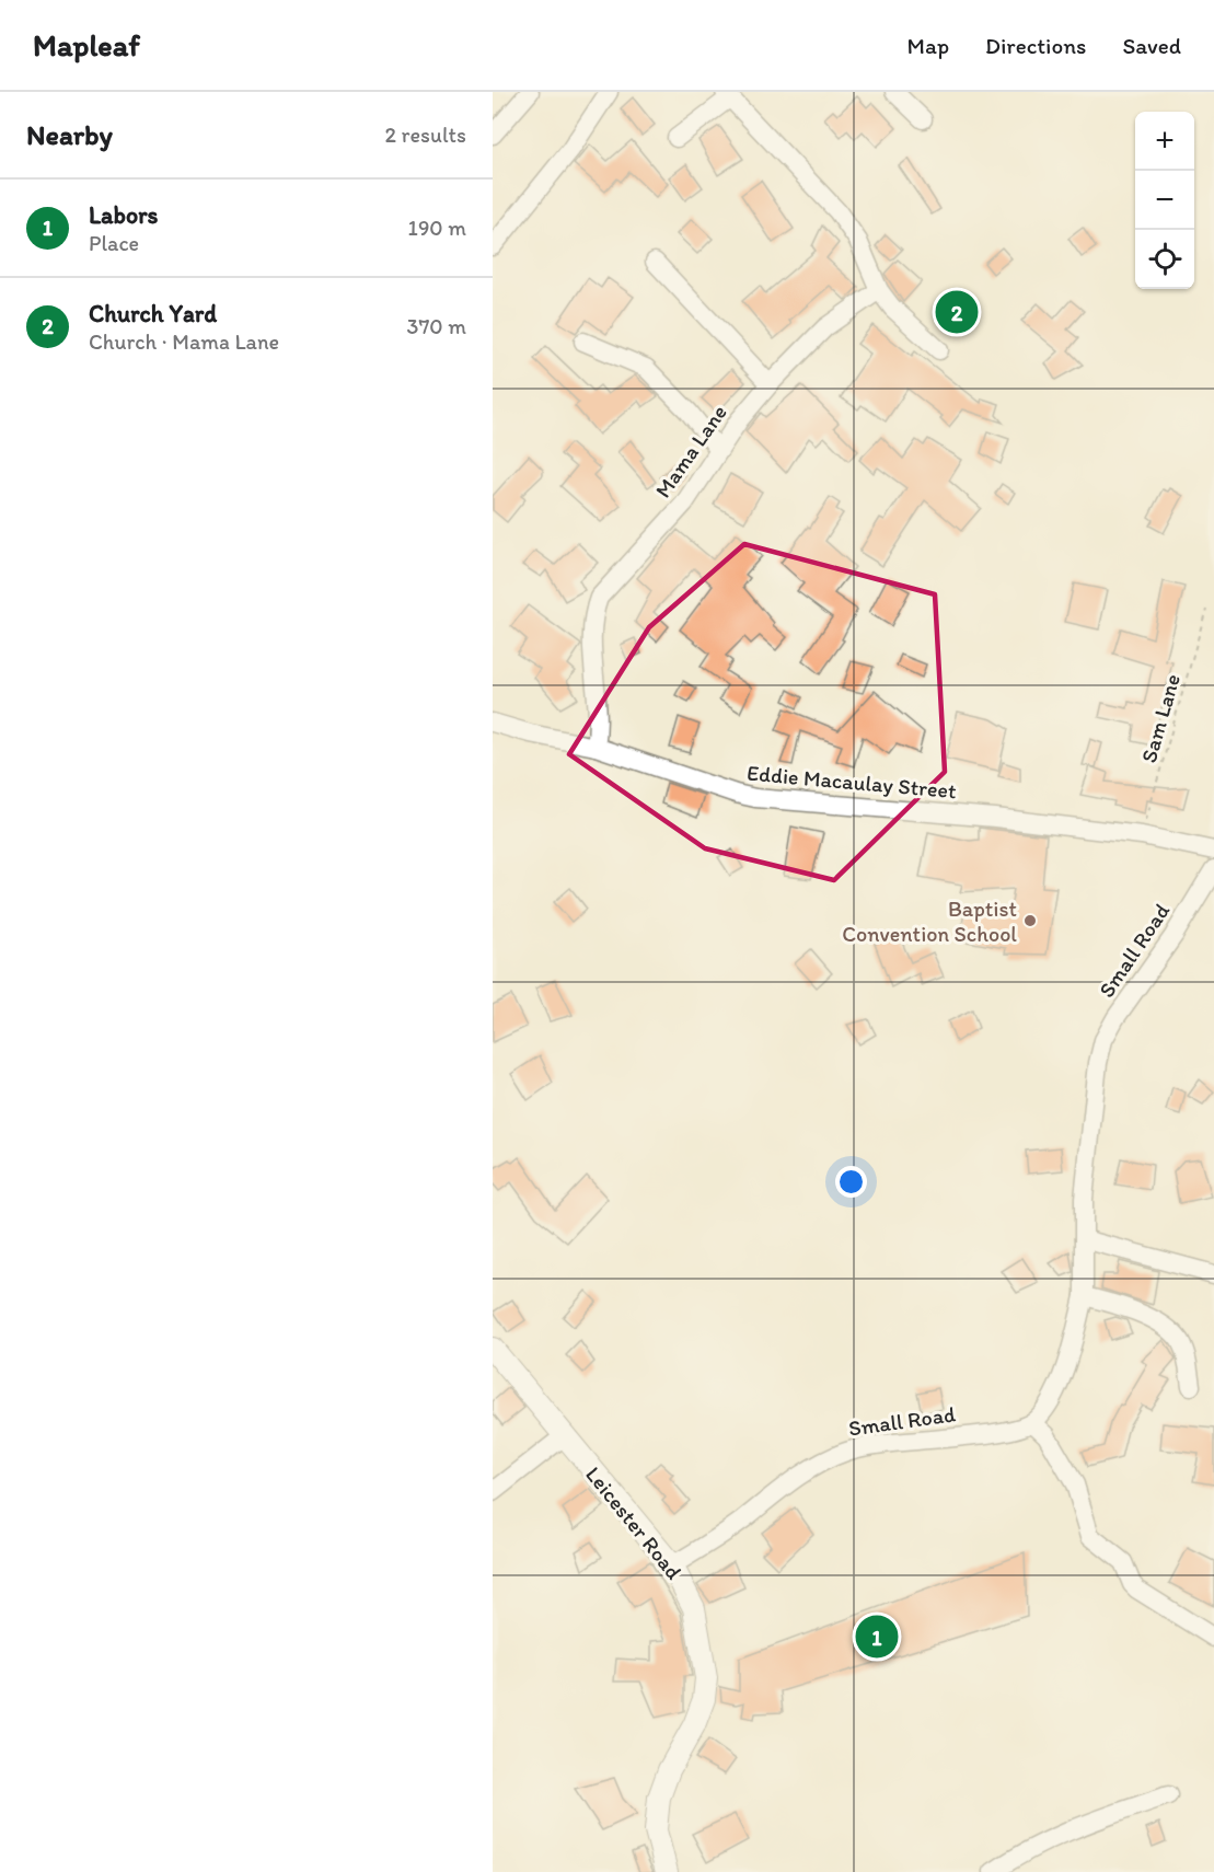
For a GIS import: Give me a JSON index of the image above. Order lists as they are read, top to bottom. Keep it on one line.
{"streets":{"street":["Mama Lane","Eddie Macaulay Street","Small Road","Leicester Road"],"path":["Sam Lane"]},"crossings":[["Mama Lane","Eddie Macaulay Street"],["Sam Lane","Eddie Macaulay Street"],["Small Road","Leicester Road"]],"places":["Baptist Convention School"],"page":{"header":"Mapleaf","nav":["Map","Directions","Saved"],"heading":["Nearby","2 results"],"map_buttons":["+","−"],"list":[{"mark":"1","name":"Labors","note":"Place","value":"190 m"},{"mark":"2","name":"Church Yard","note":"Church · Mama Lane","value":"370 m"}],"pins":["2","1"]}}
